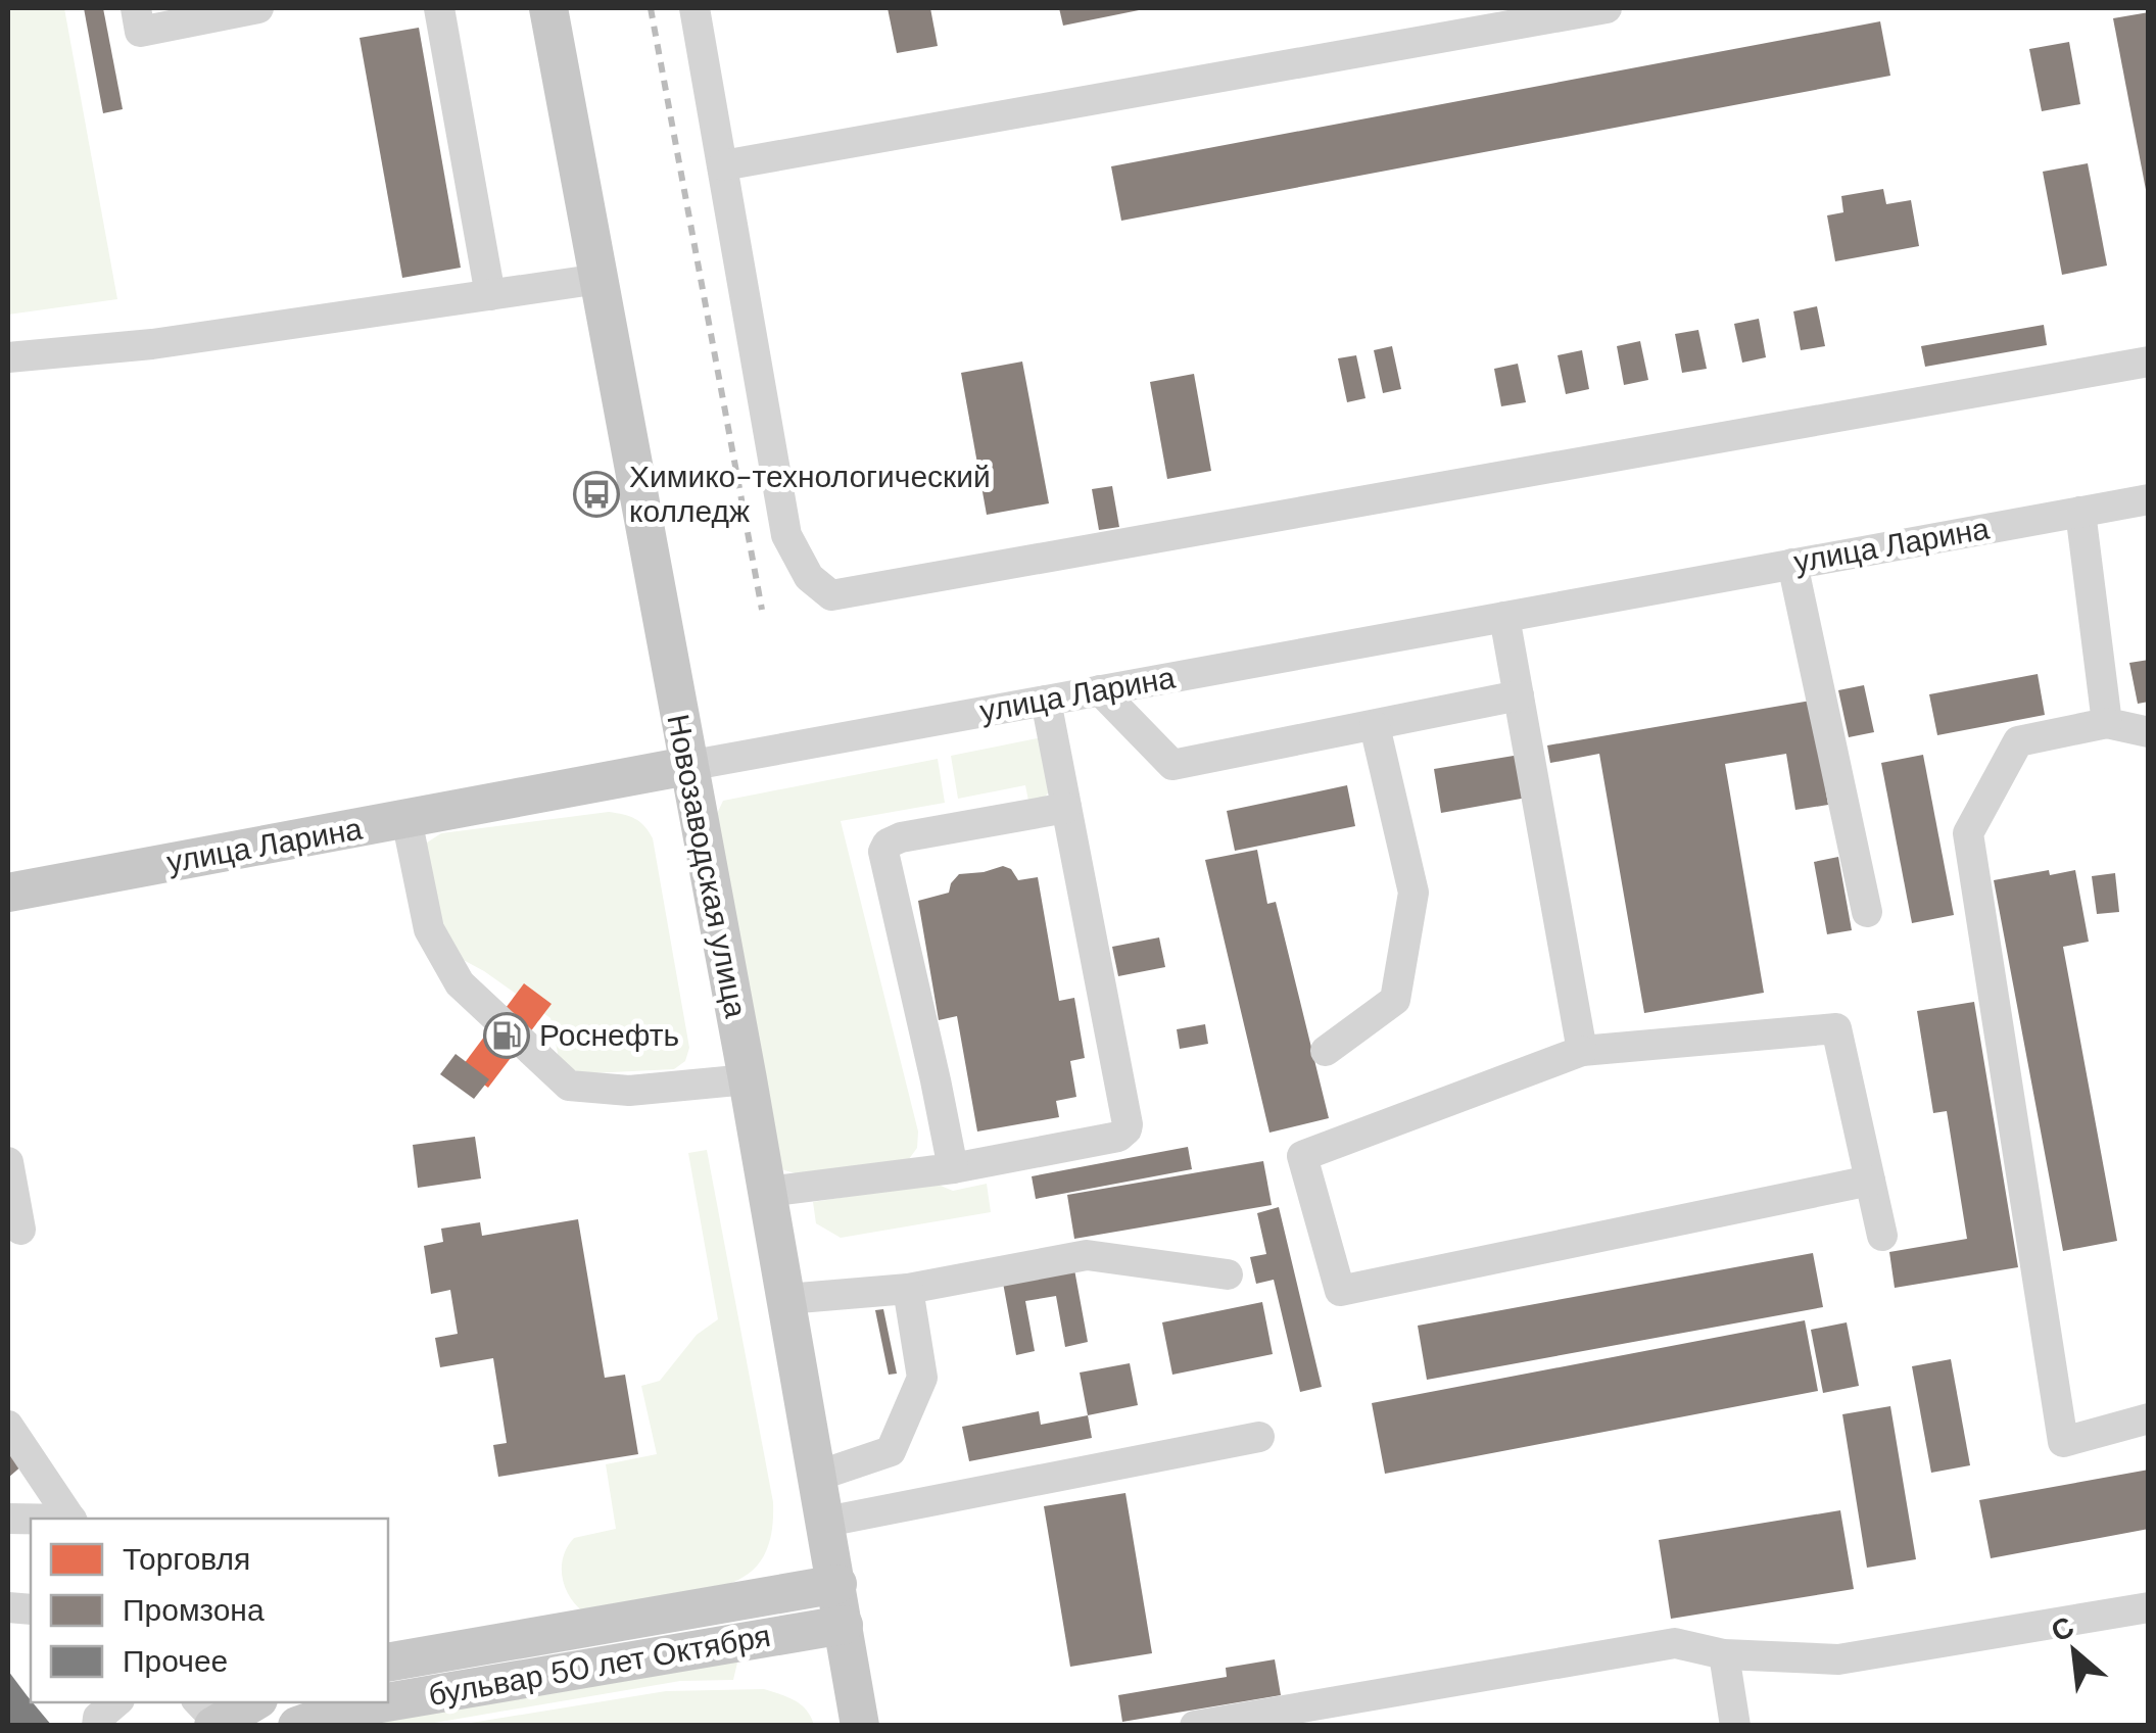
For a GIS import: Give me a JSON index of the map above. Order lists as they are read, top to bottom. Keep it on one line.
{"streets":{"main road":["улица Ларина","Новозаводская улица","бульвар 50 лет Октября"]},"crossings":[["улица Ларина","Новозаводская улица"],["Новозаводская улица","бульвар 50 лет Октября"]],"places":{"bus stop":["Химико-технологический колледж"],"fuel station":["Роснефть"]},"legend":["Торговля","Промзона","Прочее"],"north":"top left"}
